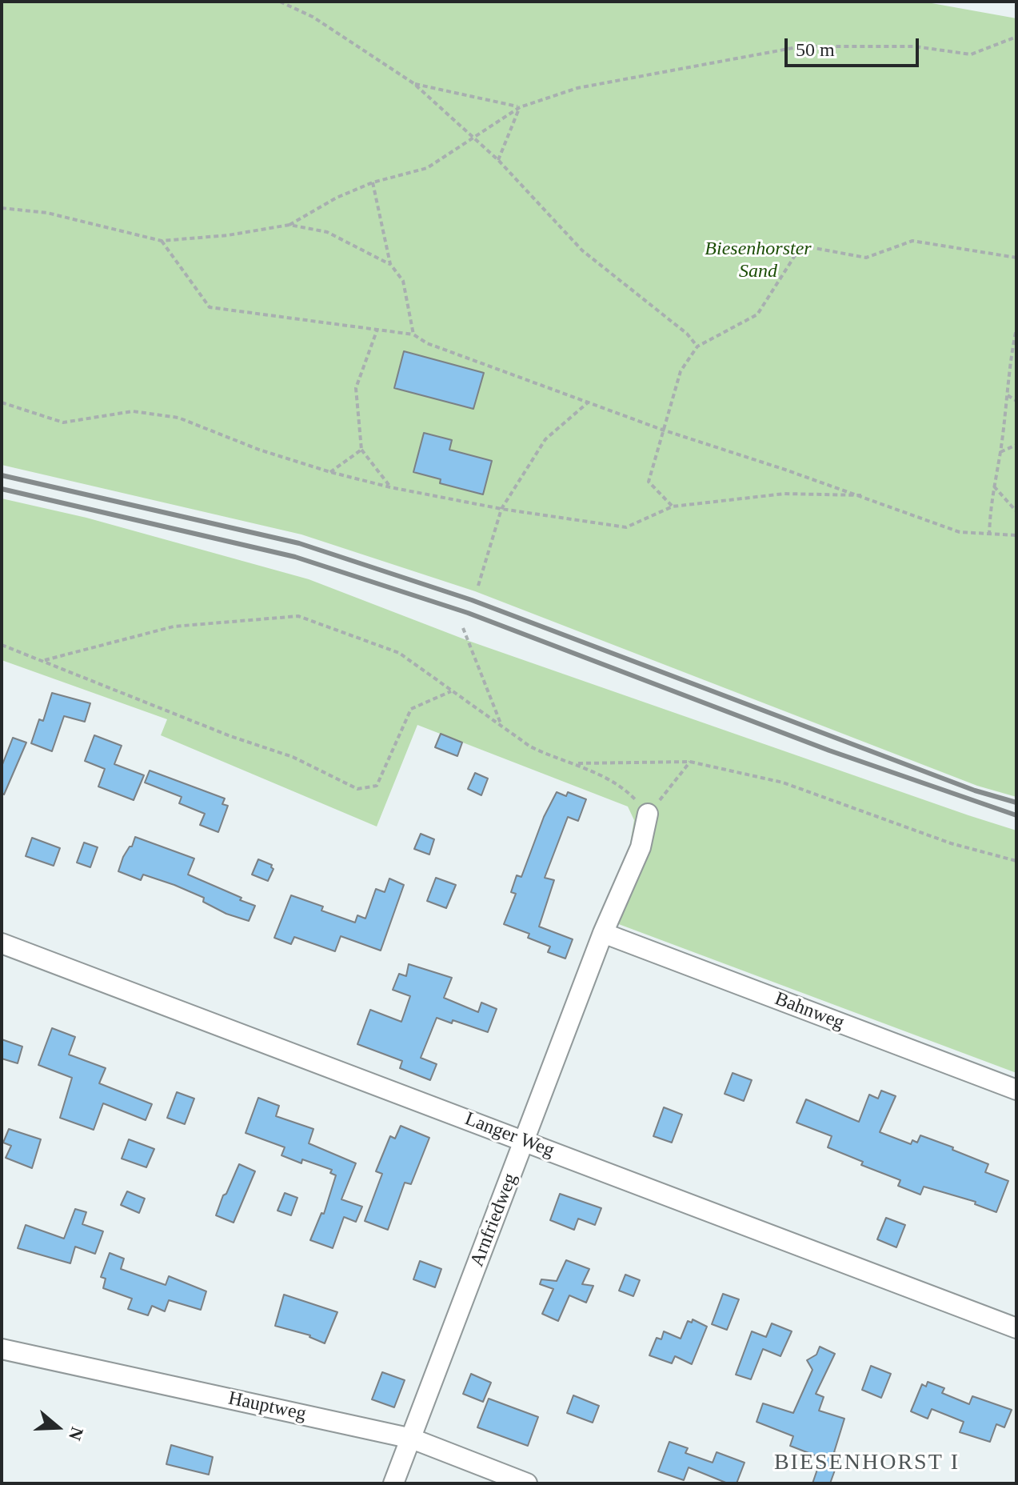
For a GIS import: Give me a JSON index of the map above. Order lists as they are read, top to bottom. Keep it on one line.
{"streets":{"street":["Bahnweg","Langer Weg","Arnfriedweg","Hauptweg"]},"crossings":[["Bahnweg","Arnfriedweg"],["Langer Weg","Arnfriedweg"],["Arnfriedweg","Hauptweg"]],"districts":["BIESENHORST I"],"parks":["Biesenhorster Sand"],"scale_bar":"50 m","north":"right"}
